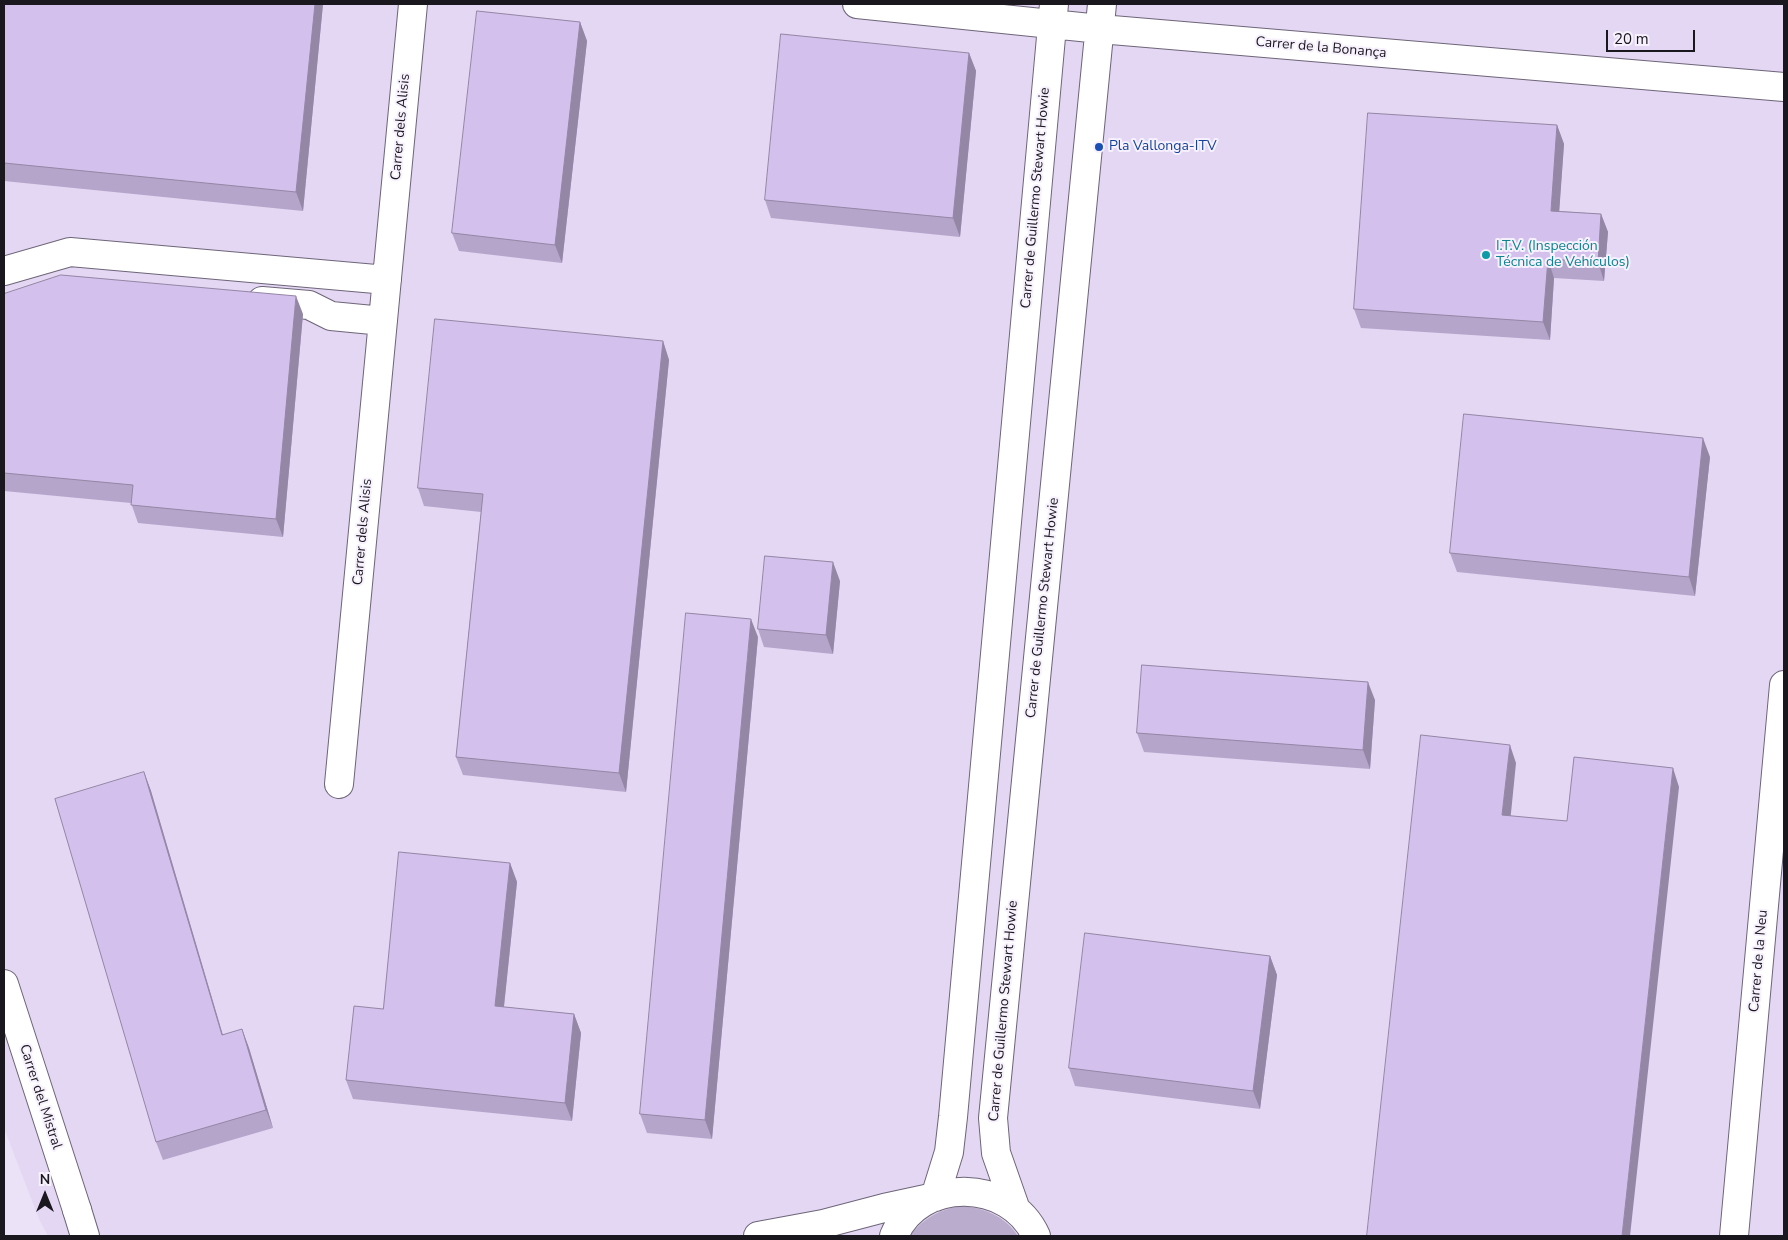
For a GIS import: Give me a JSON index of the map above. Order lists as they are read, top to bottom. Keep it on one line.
{"streets":{"main road":["Carrer de la Bonança","Carrer dels Alisis","Carrer de Guillermo Stewart Howie","Carrer de la Neu","Carrer del Mistral"]},"crossings":[["Carrer de la Bonança","Carrer de Guillermo Stewart Howie"]],"places":["Pla Vallonga-ITV","I.T.V. (Inspección Técnica de Vehículos)"],"scale_bar":"20 m","north":"top"}
